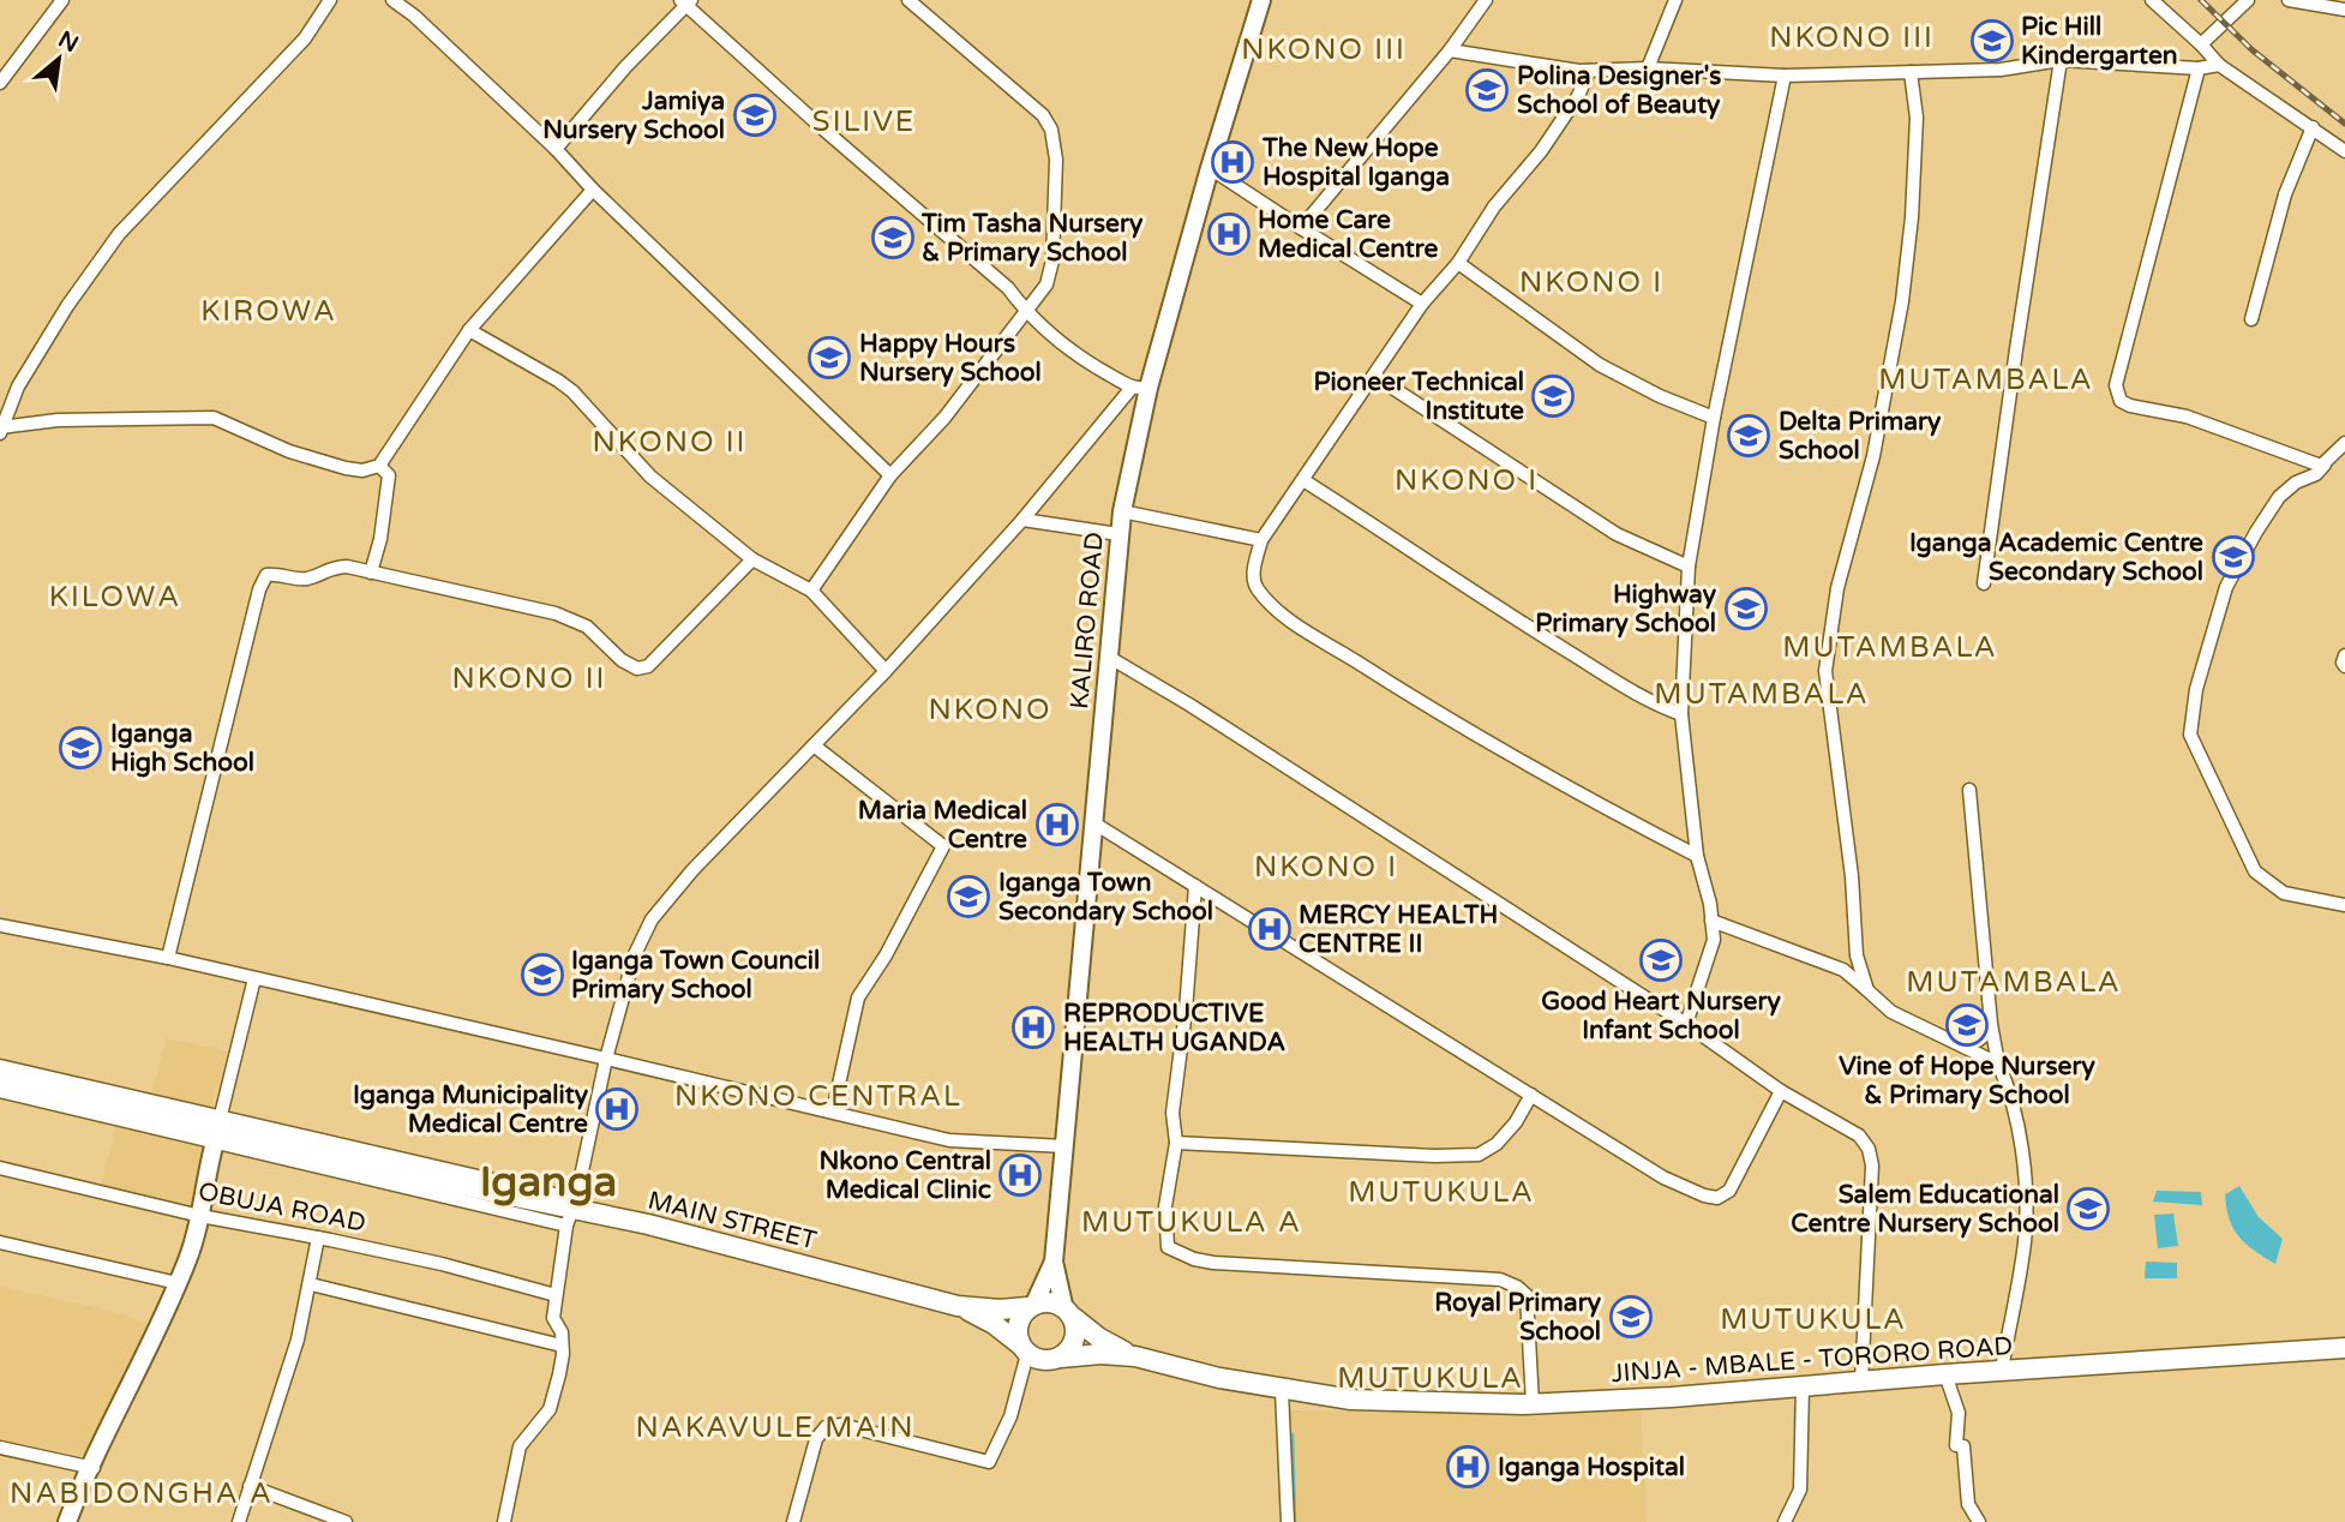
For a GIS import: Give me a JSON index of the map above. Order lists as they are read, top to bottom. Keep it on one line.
{"streets":{"main road":["KALIRO ROAD","MAIN STREET","JINJA - MBALE - TORORO ROAD"],"street":["OBUJA ROAD"]},"crossings":[["KALIRO ROAD","JINJA - MBALE - TORORO ROAD"]],"districts":["NKONO III","NKONO III","SILIVE","NKONO I","KIROWA","MUTAMBALA","NKONO II","NKONO I","KILOWA","MUTAMBALA","NKONO II","MUTAMBALA","NKONO","NKONO I","MUTAMBALA","NKONO CENTRAL","Iganga","MUTUKULA","MUTUKULA A","MUTUKULA","MUTUKULA","NAKAVULE MAIN","NABIDONGHA A"],"places":{"school or university":["Pic Hill Kindergarten","Polina Designer's School of Beauty","Jamiya Nursery School","Tim Tasha Nursery & Primary School","Happy Hours Nursery School","Pioneer Technical Institute","Delta Primary School","Iganga Academic Centre Secondary School","Highway Primary School","Iganga High School","Iganga Town Secondary School","Good Heart Nursery Infant School","Iganga Town Council Primary School","Vine of Hope Nursery & Primary School","Salem Educational Centre Nursery School","Royal Primary School"],"hospital":["The New Hope Hospital Iganga","Home Care Medical Centre","Maria Medical Centre","MERCY HEALTH CENTRE II","REPRODUCTIVE HEALTH UGANDA","Iganga Municipality Medical Centre","Nkono Central Medical Clinic","Iganga Hospital"]},"north":"top right"}
